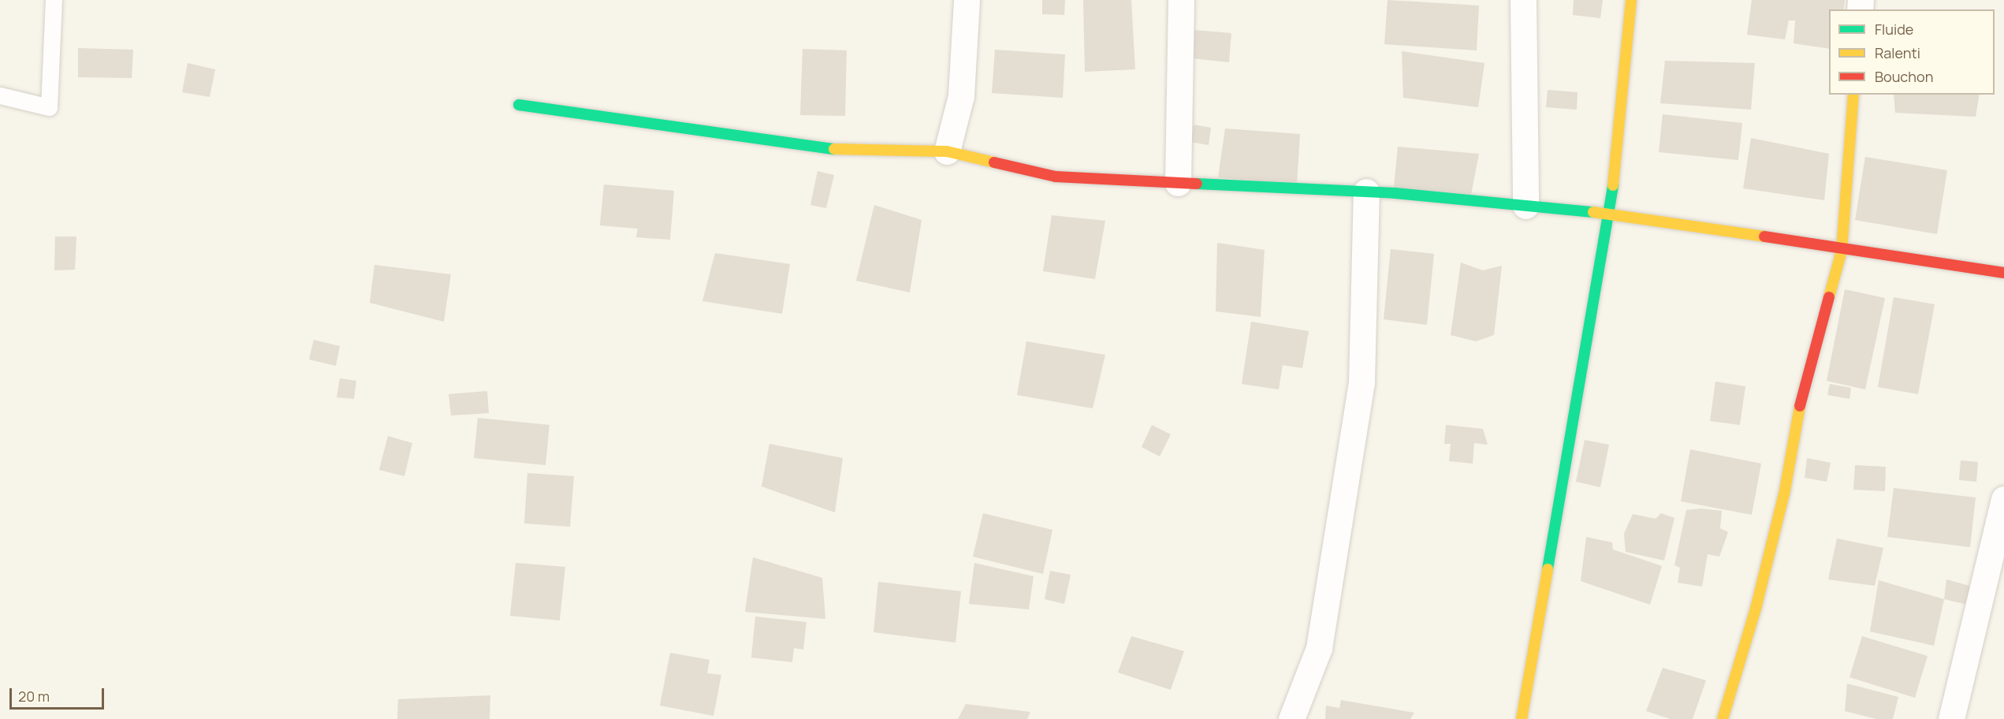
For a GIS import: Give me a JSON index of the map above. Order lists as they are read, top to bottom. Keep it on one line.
{"legend":["Fluide","Ralenti","Bouchon"],"scale_bar":"20 m"}
